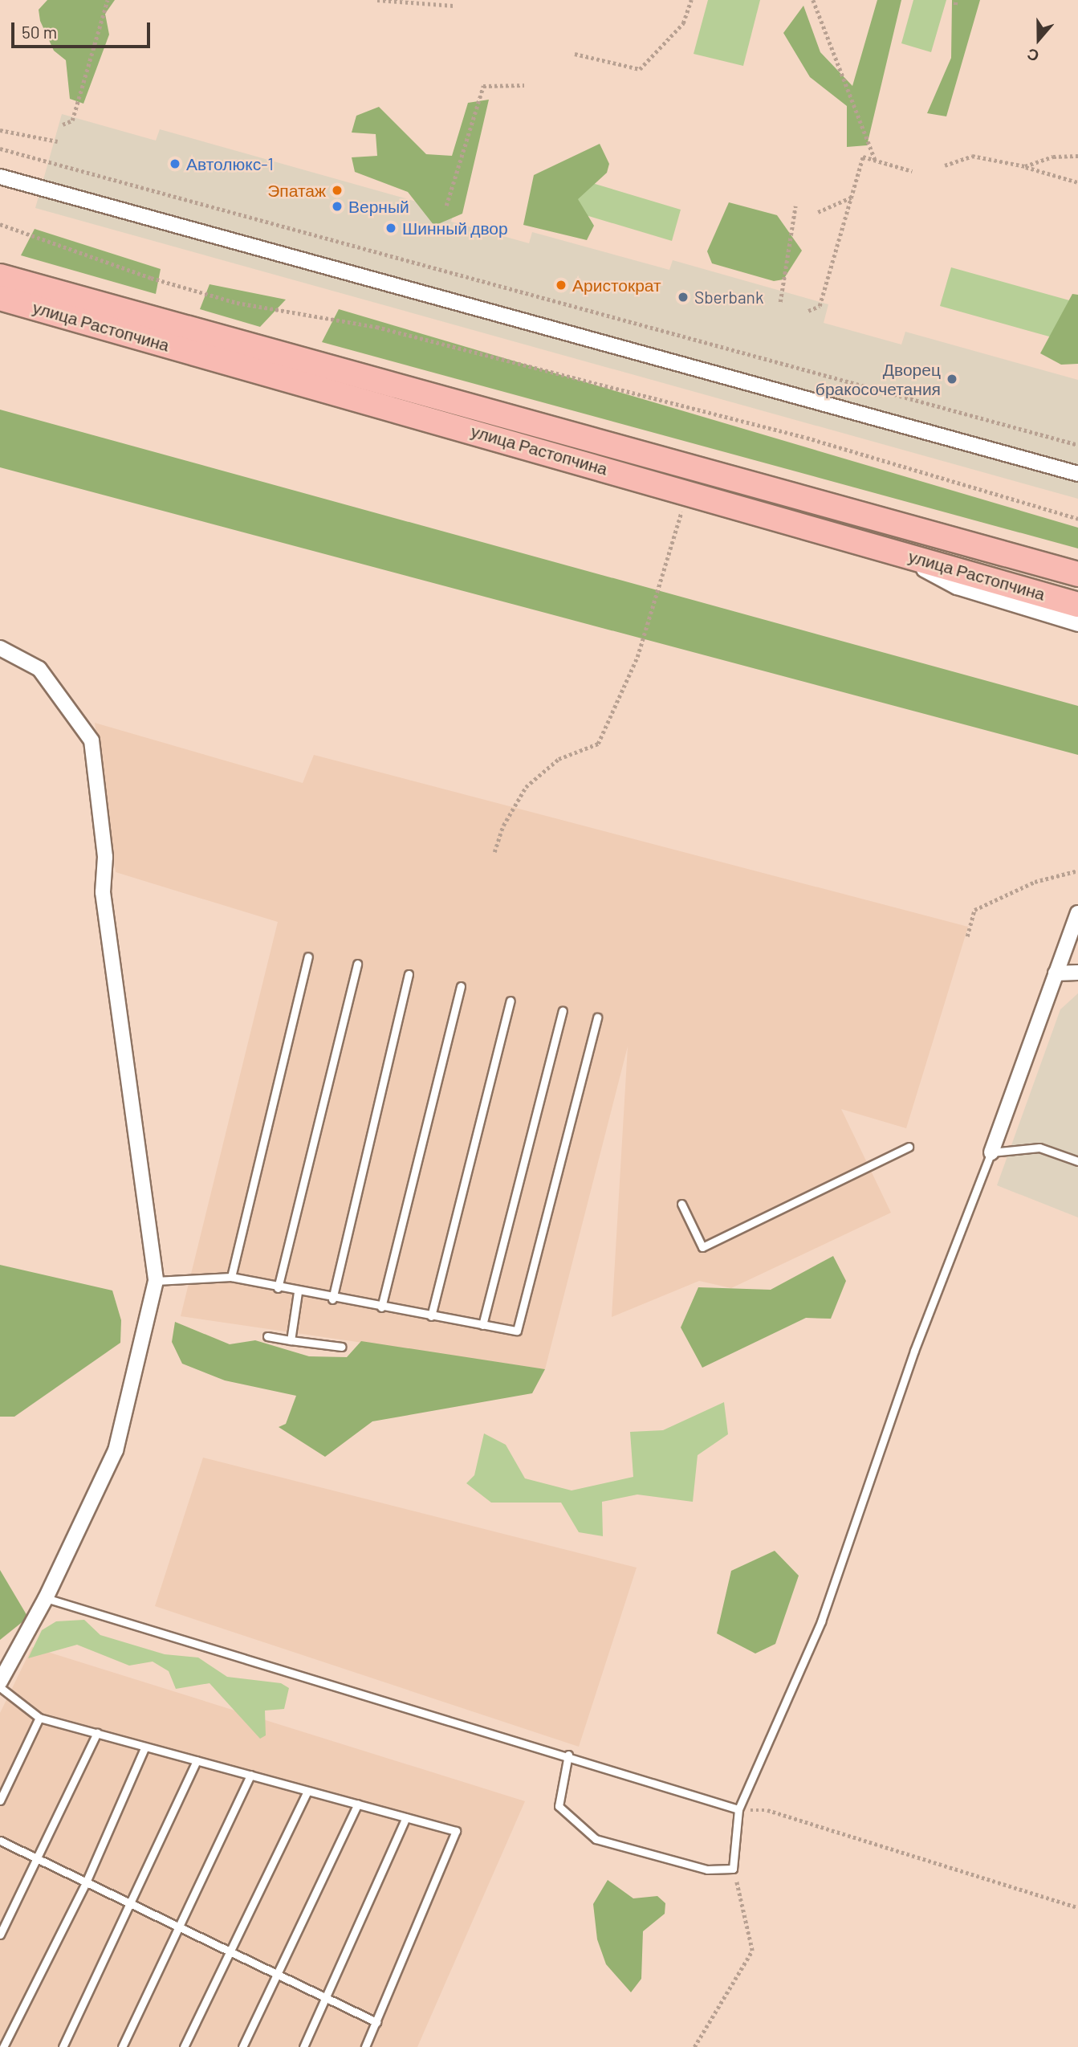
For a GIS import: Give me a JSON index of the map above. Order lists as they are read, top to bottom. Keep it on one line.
{"streets":{"highway":["улица Растопчина"]},"places":["Автолюкс-1","Эпатаж","Верный","Шинный двор","Аристократ","Sberbank","Дворец бракосочетания"],"scale_bar":"50 m","north":"bottom"}
